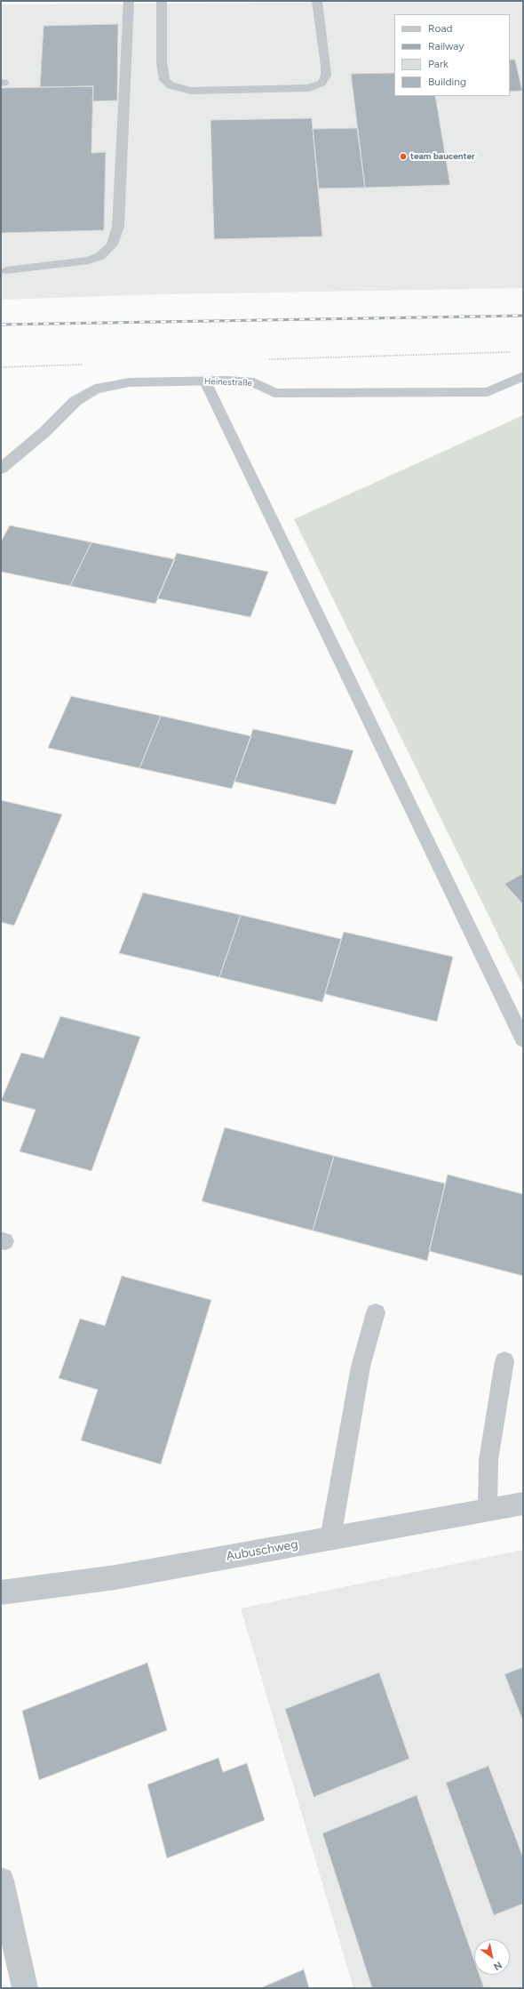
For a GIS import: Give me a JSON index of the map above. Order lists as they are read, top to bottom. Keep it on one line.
{"streets":{"street":["Heinestraße","Aubuschweg"]},"places":["team baucenter"],"legend":["Road","Railway","Park","Building"],"north":"bottom right"}
